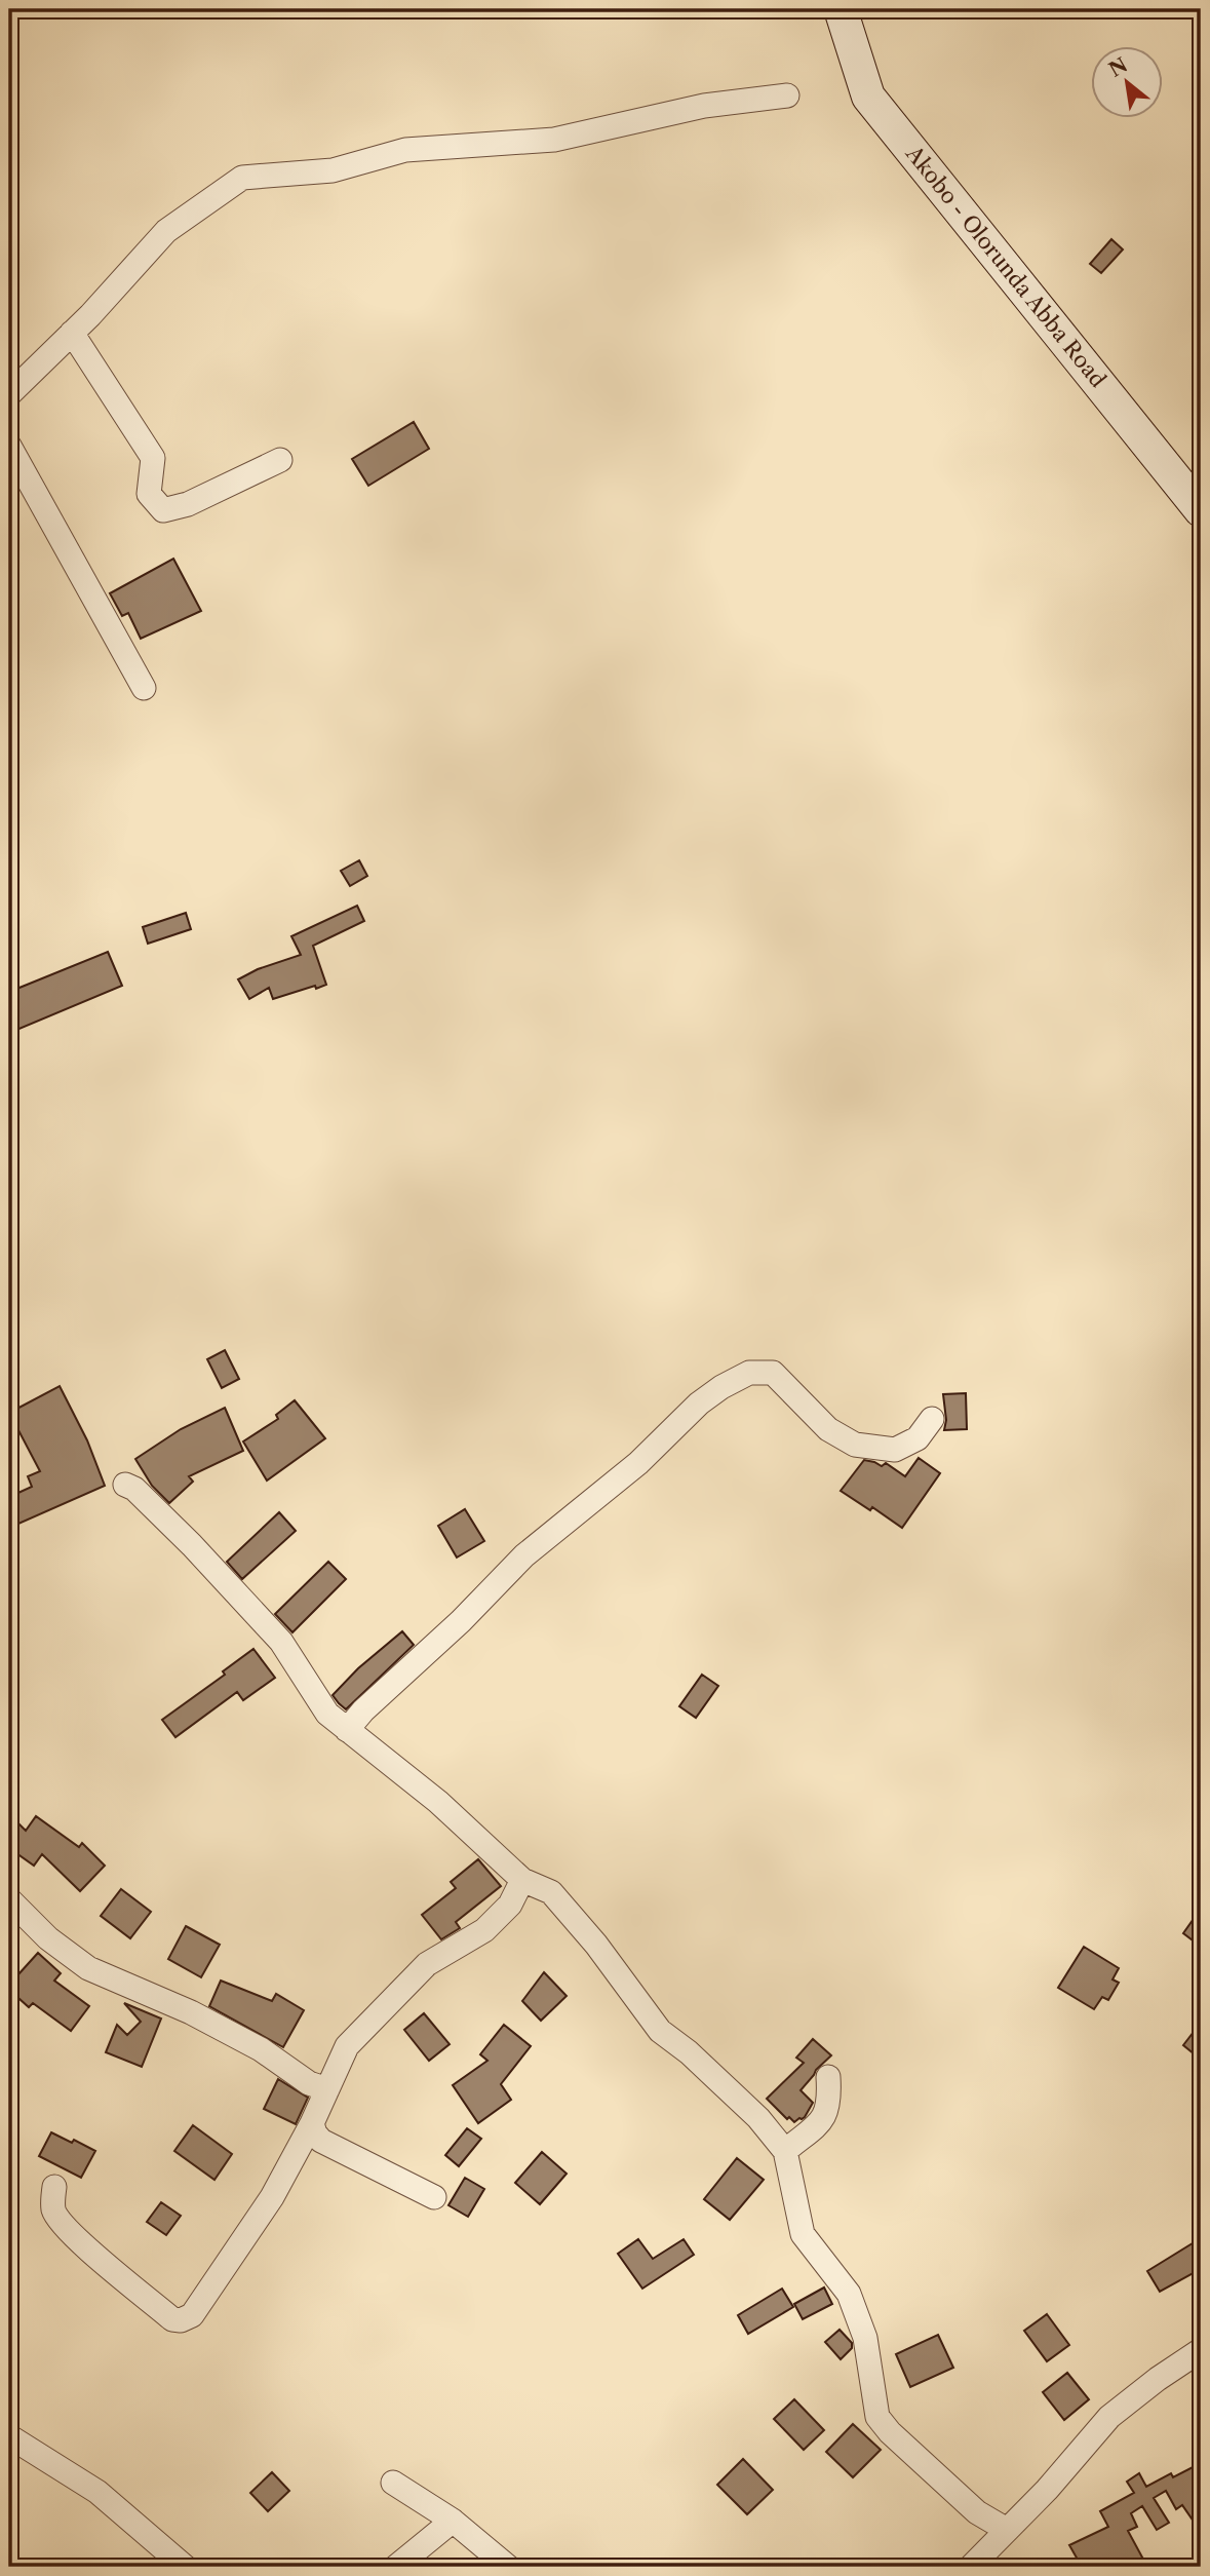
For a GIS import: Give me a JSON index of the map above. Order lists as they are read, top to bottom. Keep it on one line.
{"streets":{"main road":["Akobo - Olorunda Abba Road"]},"north":"top left"}
